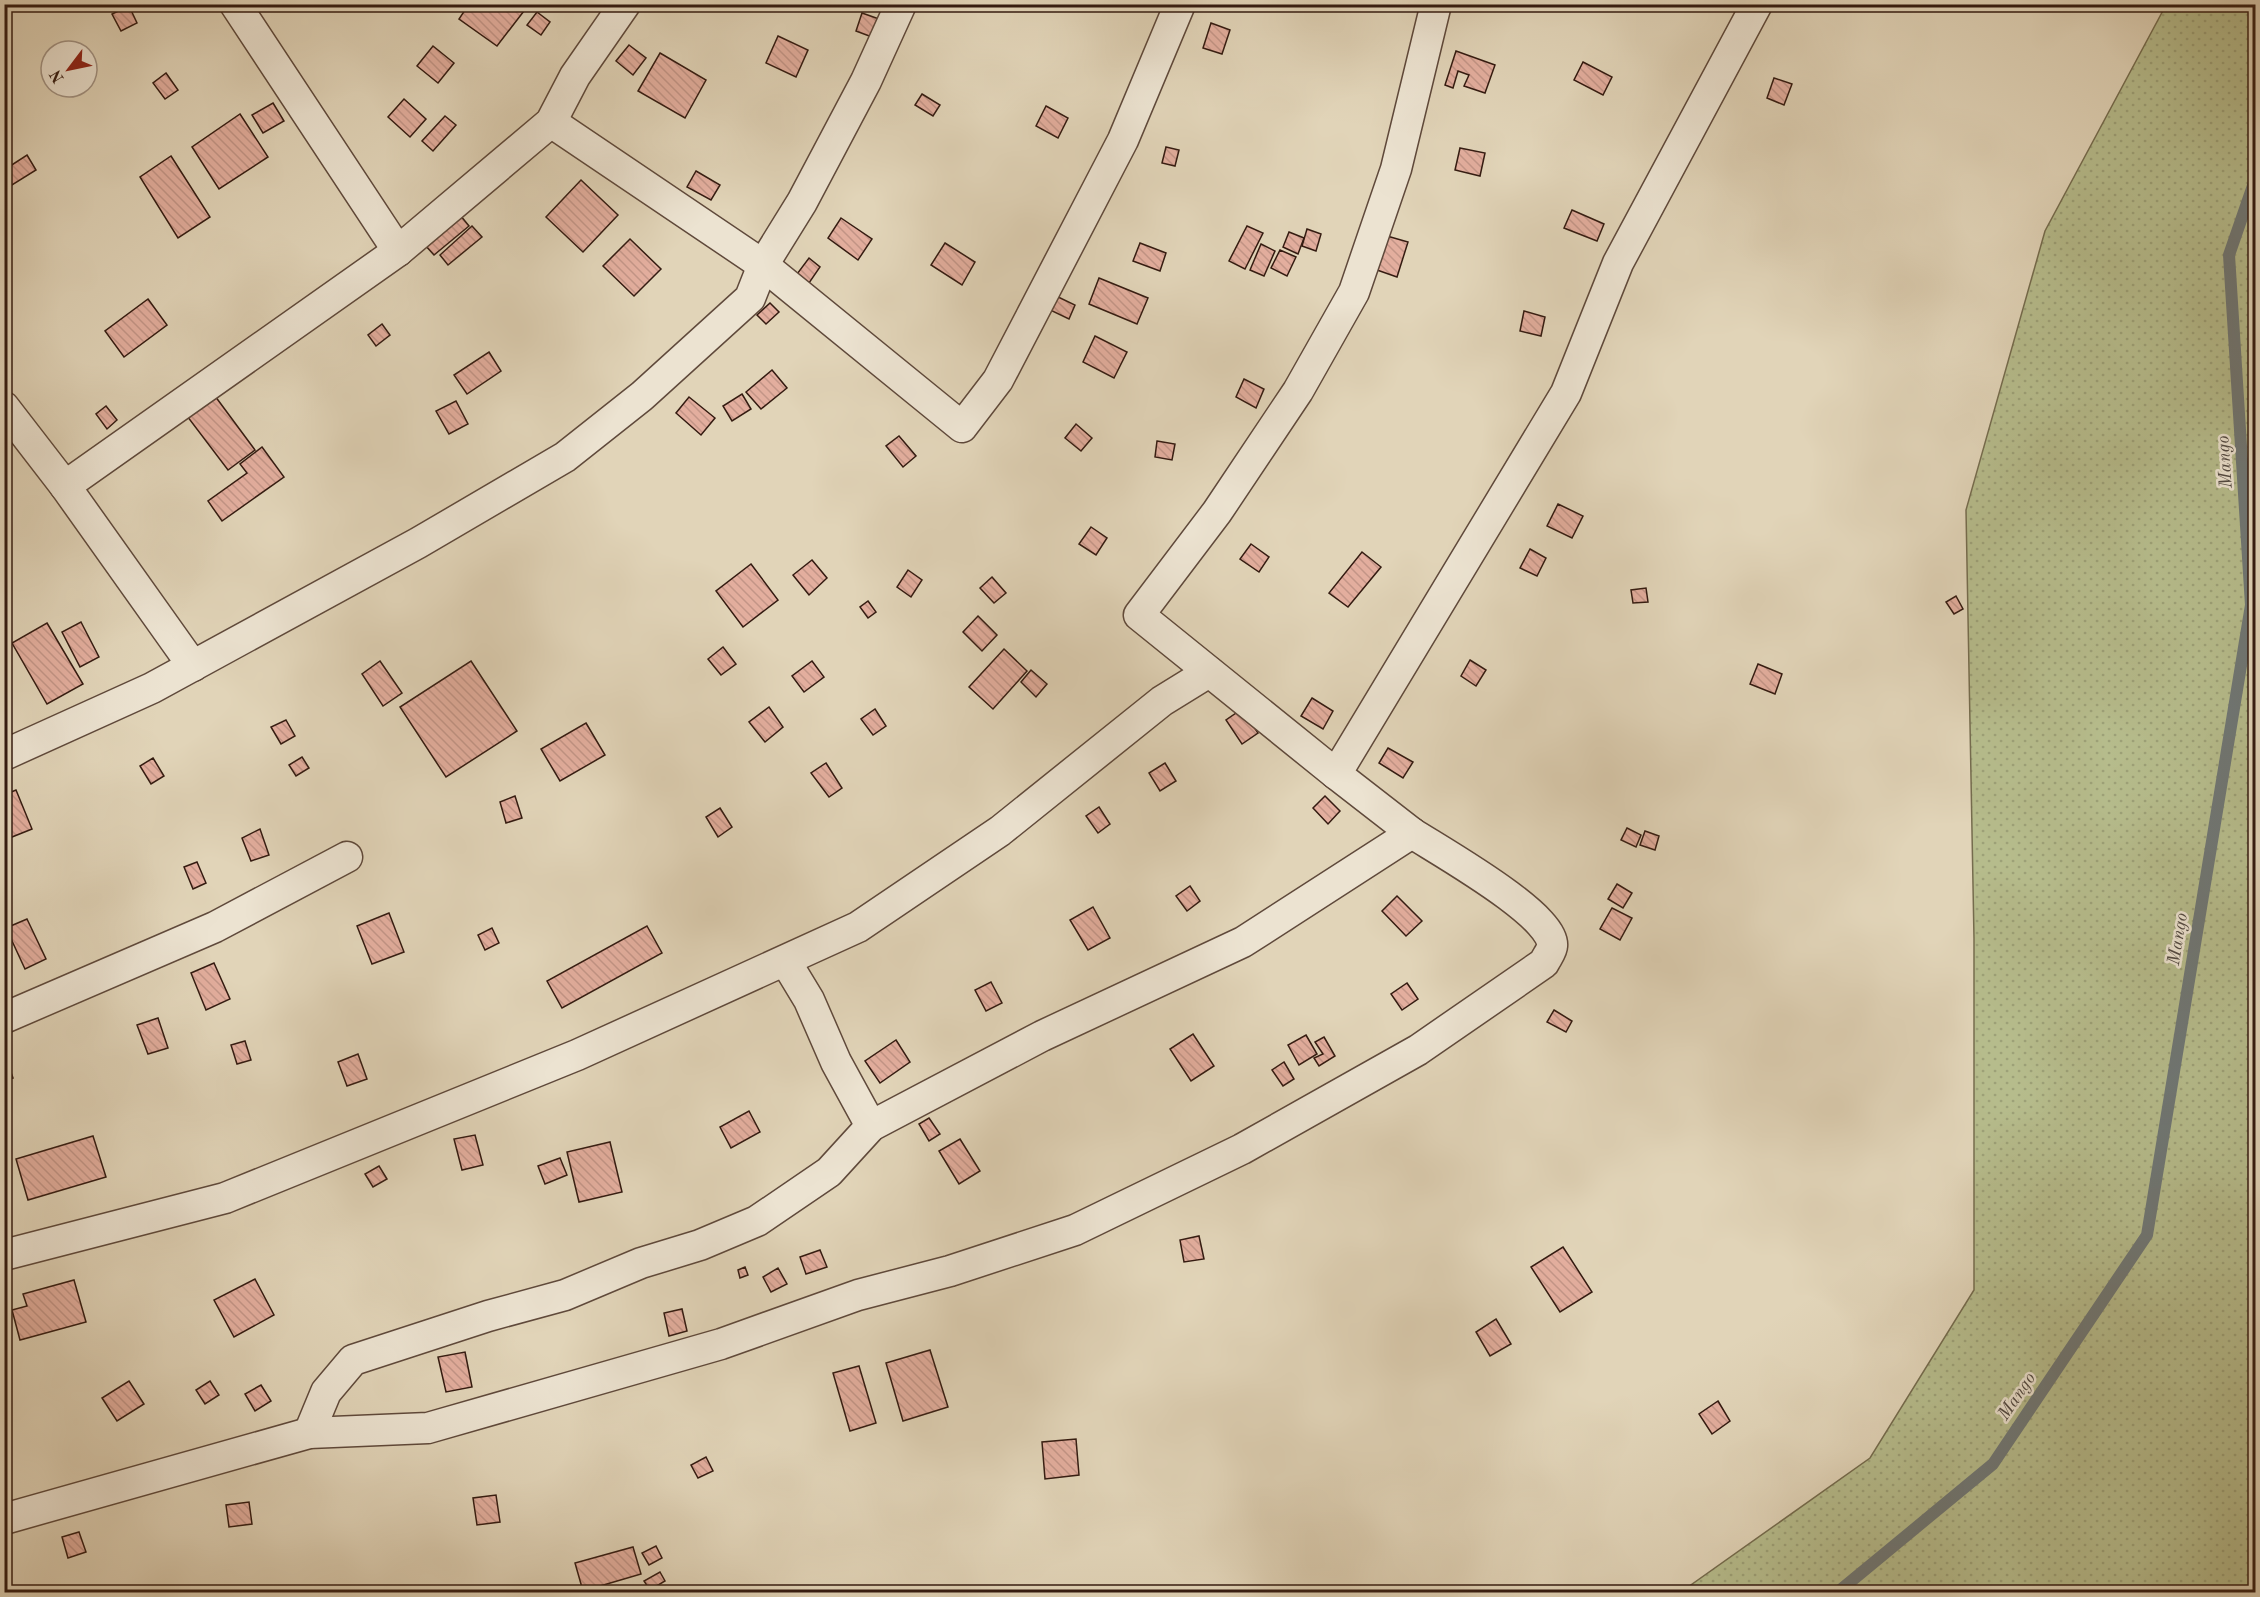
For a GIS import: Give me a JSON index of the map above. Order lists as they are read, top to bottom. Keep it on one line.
{"water":["Mango"],"north":"bottom left"}
